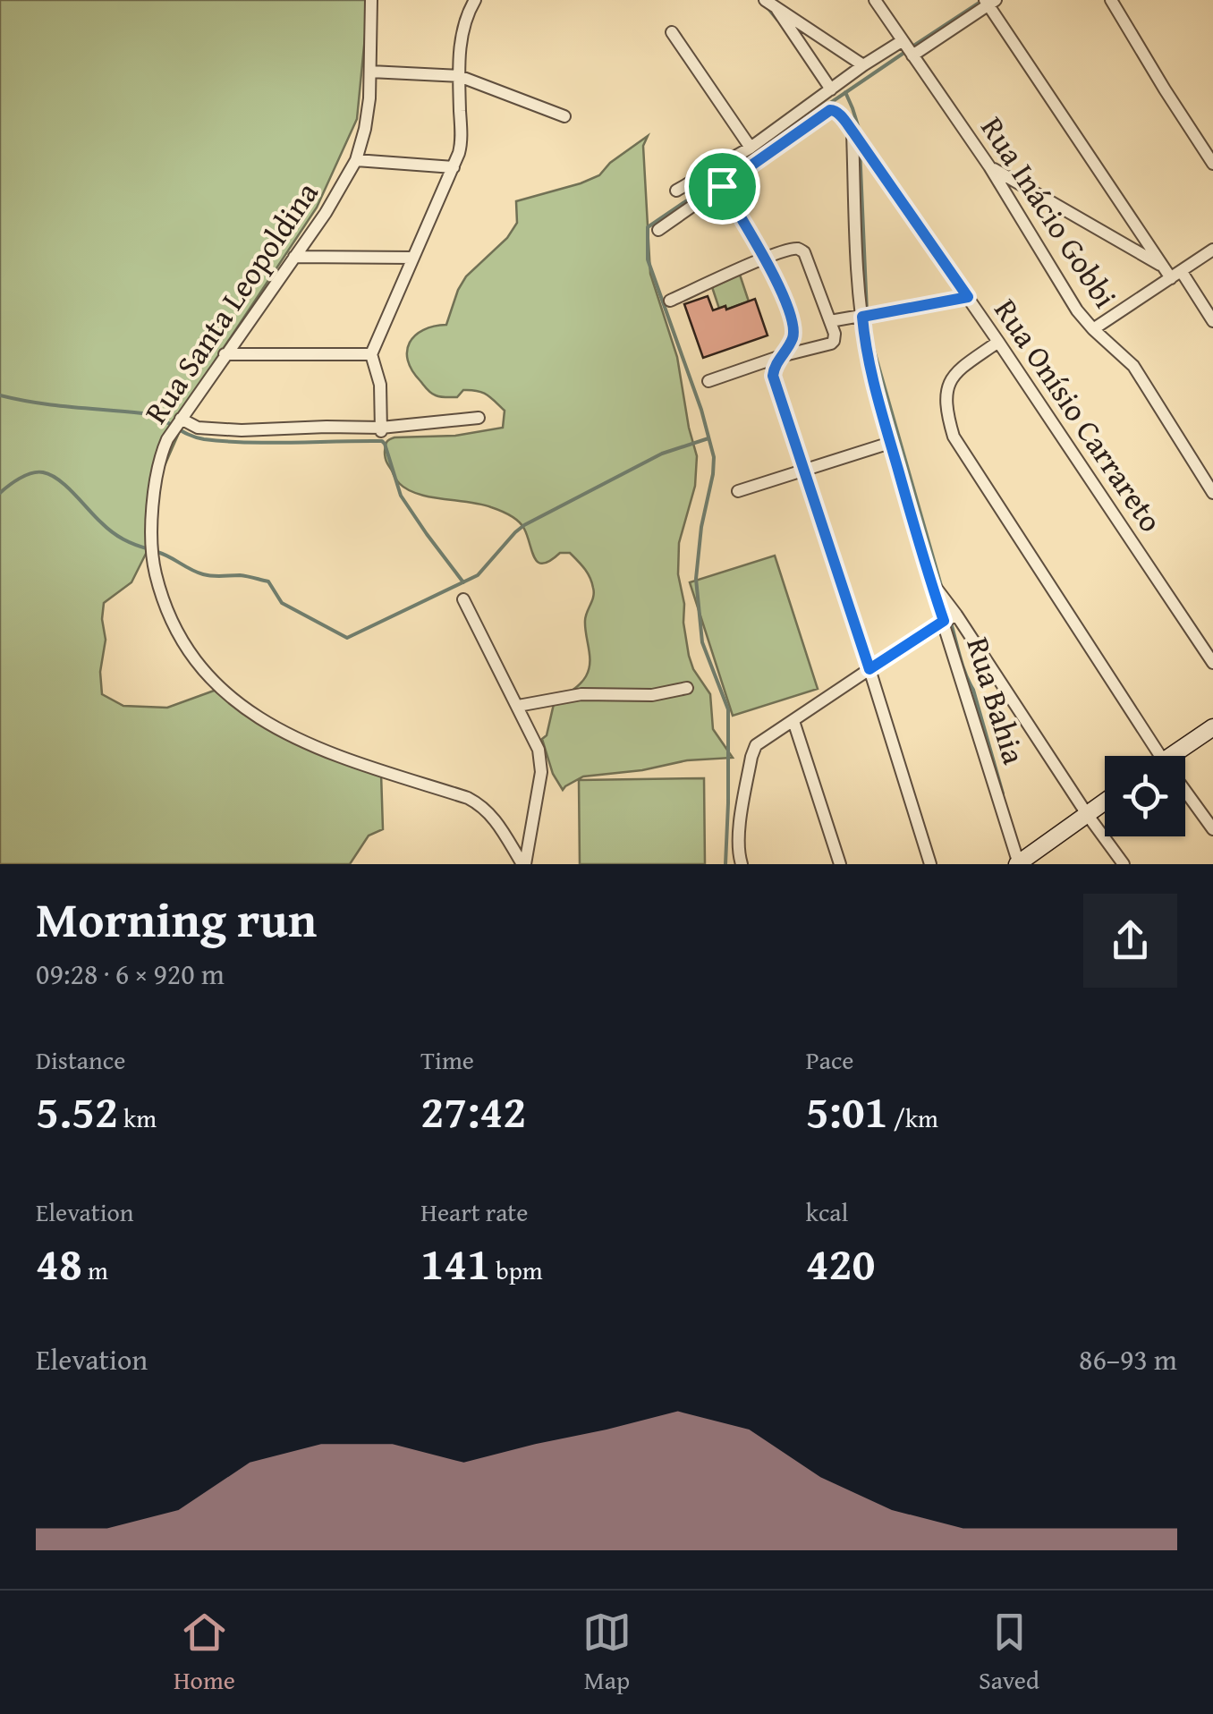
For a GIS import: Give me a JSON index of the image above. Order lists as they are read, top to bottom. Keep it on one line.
{"streets":{"street":["Rua Inácio Gobbi","Rua Santa Leopoldina","Rua Onísio Carrareto","Rua Bahia"]},"crossings":[["Rua Onísio Carrareto","Rua Bahia"]],"page":{"heading":["Morning run","09:28 · 6 × 920 m"],"stats":[["Distance","5.52 km"],["Time","27:42"],["Pace","5:01 /km"],["Elevation","48 m"],["Heart rate","141 bpm"],["kcal","420"]],"chart":["Elevation","86–93 m"],"tabs":["Home","Map","Saved"]}}
